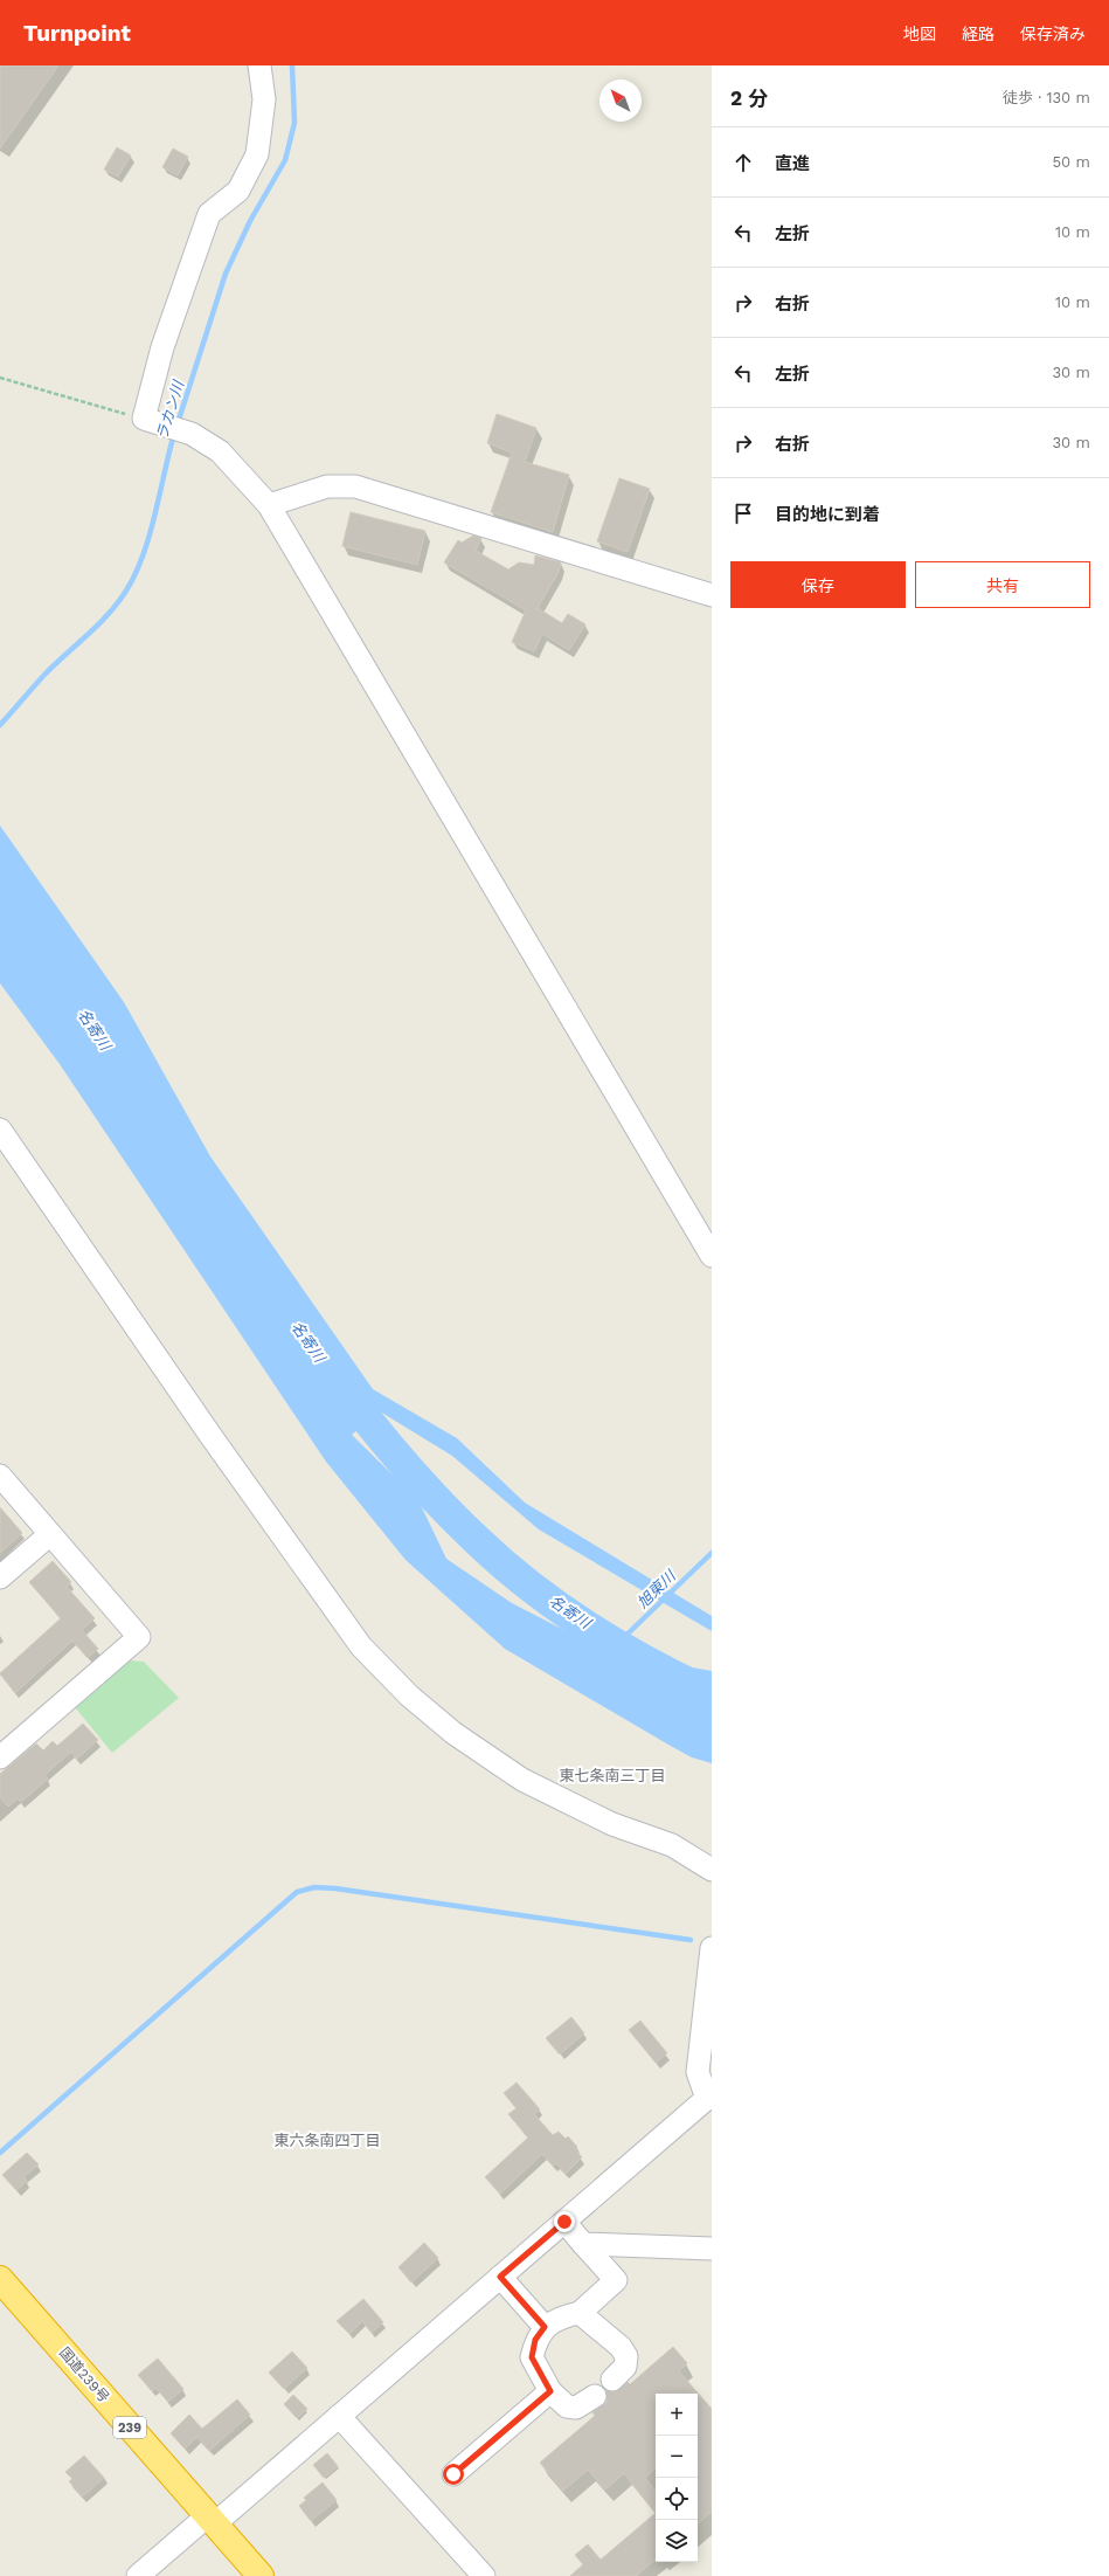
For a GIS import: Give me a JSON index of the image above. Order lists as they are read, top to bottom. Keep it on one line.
{"streets":{"highway":["国道239号","239"]},"districts":["東七条南三丁目","東六条南四丁目"],"water":["ラカン川","名寄川","旭東川"],"north":"top left","page":{"header":"Turnpoint","nav":["地図","経路","保存済み"],"heading":["2 分","徒歩 · 130 m"],"list":[["直進","50 m"],["左折","10 m"],["右折","10 m"],["左折","30 m"],["右折","30 m"],"目的地に到着"],"buttons":["保存","共有"],"map_buttons":["+","−"]}}
